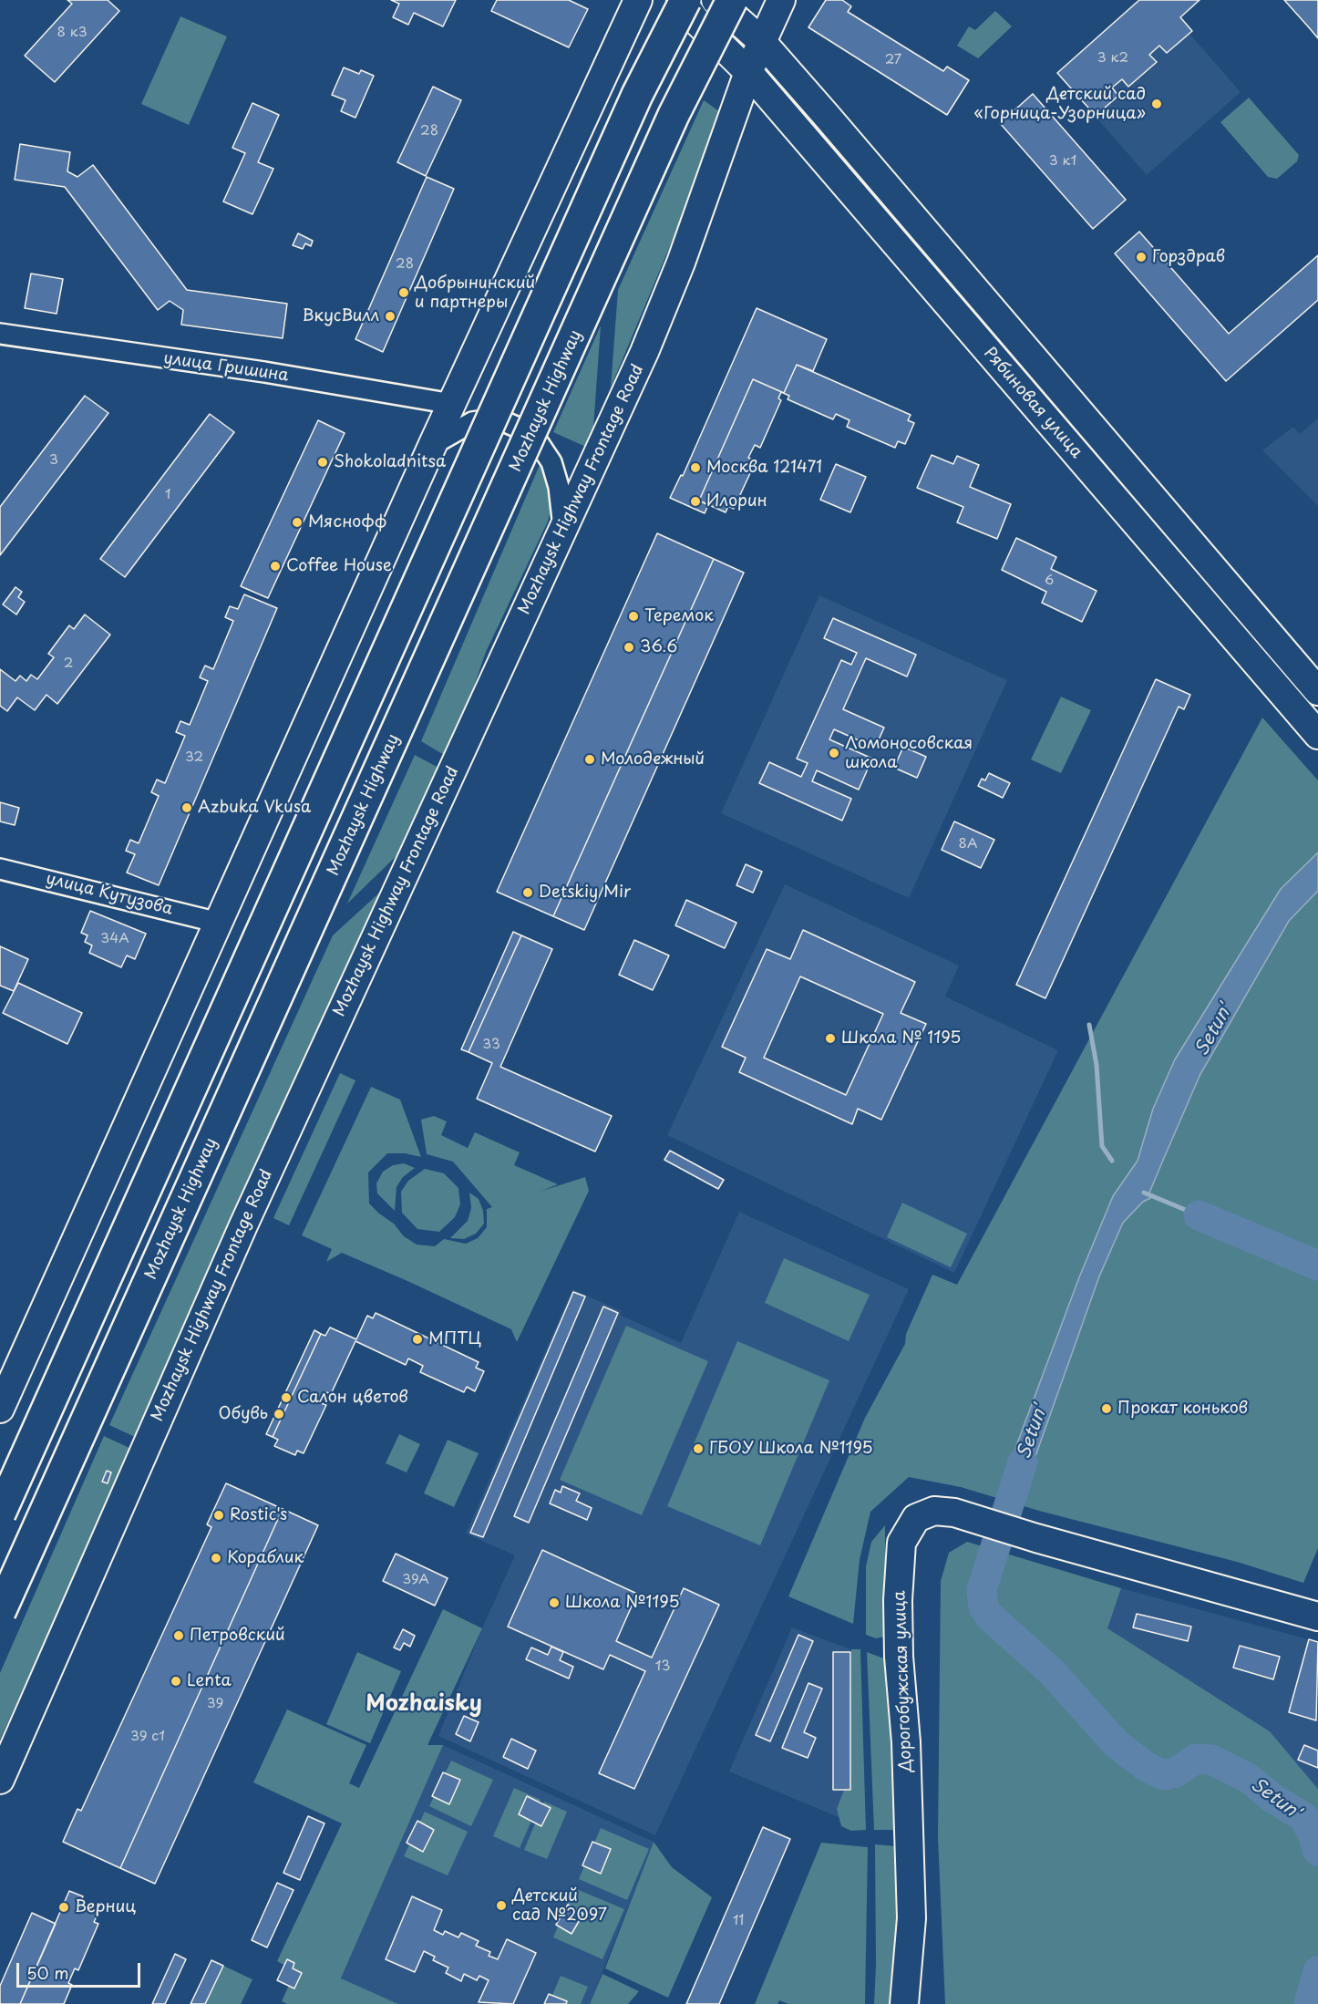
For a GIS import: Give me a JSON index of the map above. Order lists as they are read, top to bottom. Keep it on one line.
{"streets":{"main road":["Mozhaysk Highway","Рябиновая улица","Mozhaysk Highway Frontage Road","Дорогобужская улица"],"street":["улица Гришина","улица Кутузова"]},"crossings":[["Рябиновая улица","Mozhaysk Highway Frontage Road"]],"districts":["Mozhaisky"],"water":["Setun'"],"places":["Детский сад «Горница-Узорница»","Горздрав","Добрынинский и партнеры","ВкусВилл","Shokoladnitsa","Москва 121471","Илорин","Мяснофф","Coffee House","Теремок","36.6","Ломоносовская школа","Молодежный","Azbuka Vkusa","Detskiy Mir","Школа № 1195","МПТЦ","Салон цветов","Прокат коньков","Обувь","ГБОУ Школа №1195","Rostic's","Кораблик","Школа №1195","Петровский","Lenta","Детский сад №2097","Верниц"],"house_numbers":["8 к3","3 к2","27","28","3 к1","28","3","1","6","2","32","8А","34А","33","39А","13","39","39 с1","11"],"scale_bar":"50 m"}
